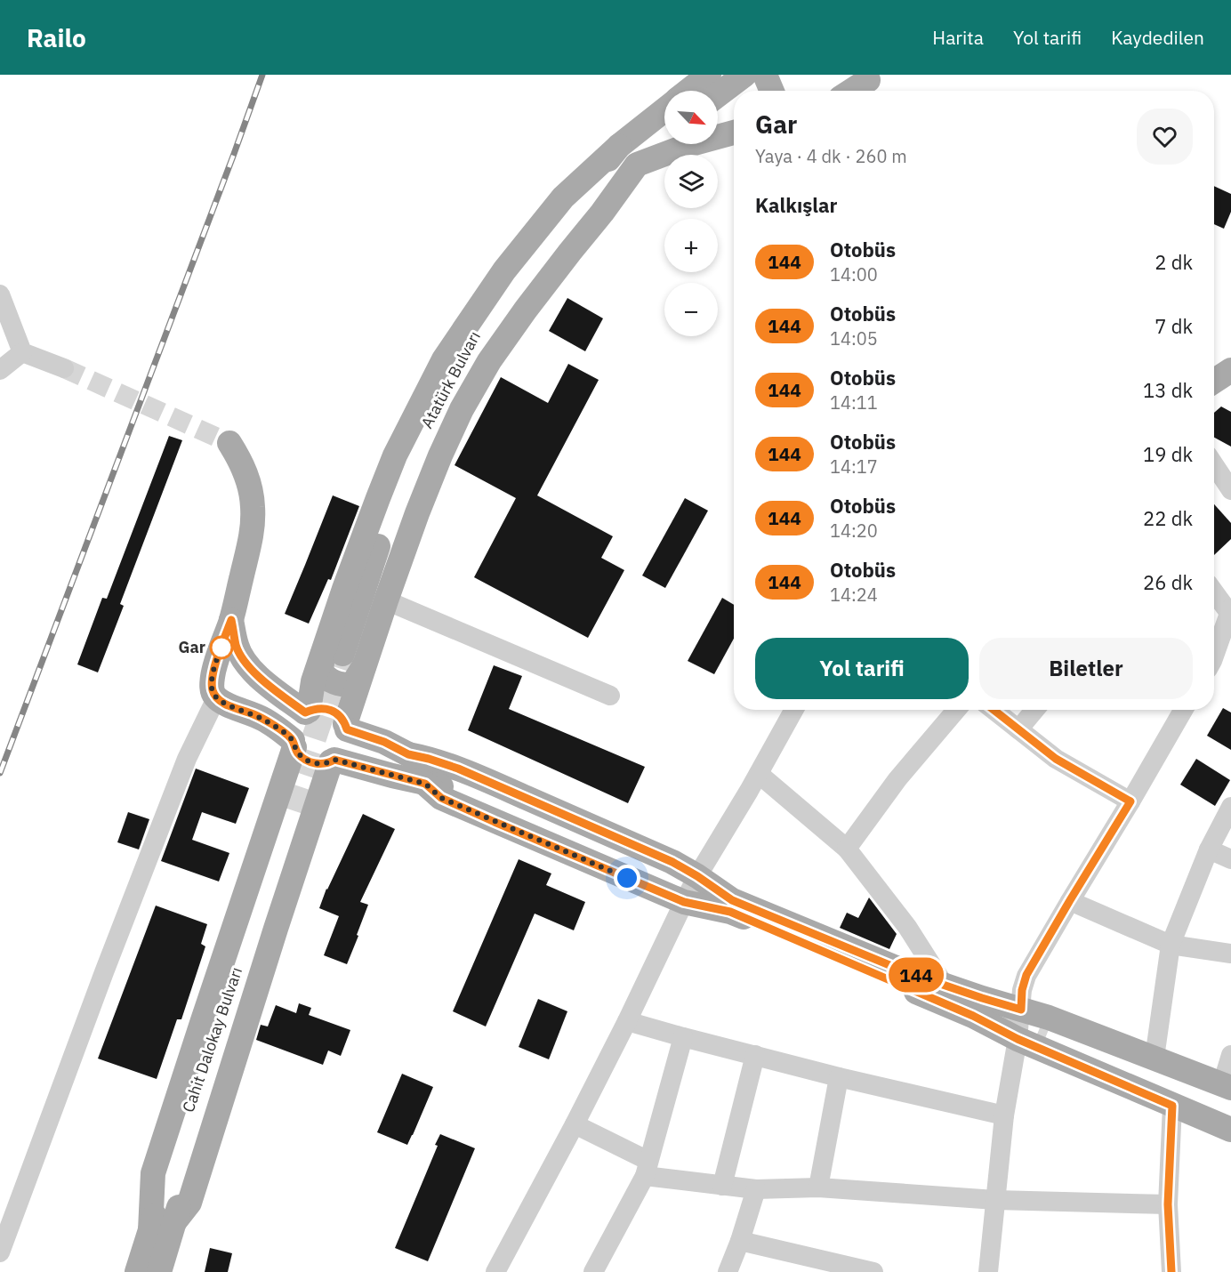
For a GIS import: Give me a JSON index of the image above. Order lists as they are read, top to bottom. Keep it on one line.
{"streets":{"main road":["Atatürk Bulvarı","Cahit Dalokay Bulvarı"]},"places":["Gar"],"lines":["bus line 144"],"north":"bottom right","page":{"header":"Railo","nav":["Harita","Yol tarifi","Kaydedilen"],"on_map":"144","map_buttons":["+","−"],"heading":[["Gar","Yaya · 4 dk · 260 m"],"Kalkışlar"],"list":[{"mark":"144","name":"Otobüs","note":"14:00","value":"2 dk"},{"mark":"144","name":"Otobüs","note":"14:05","value":"7 dk"},{"mark":"144","name":"Otobüs","note":"14:11","value":"13 dk"},{"mark":"144","name":"Otobüs","note":"14:17","value":"19 dk"},{"mark":"144","name":"Otobüs","note":"14:20","value":"22 dk"},{"mark":"144","name":"Otobüs","note":"14:24","value":"26 dk"}],"buttons":["Yol tarifi","Biletler"]}}
